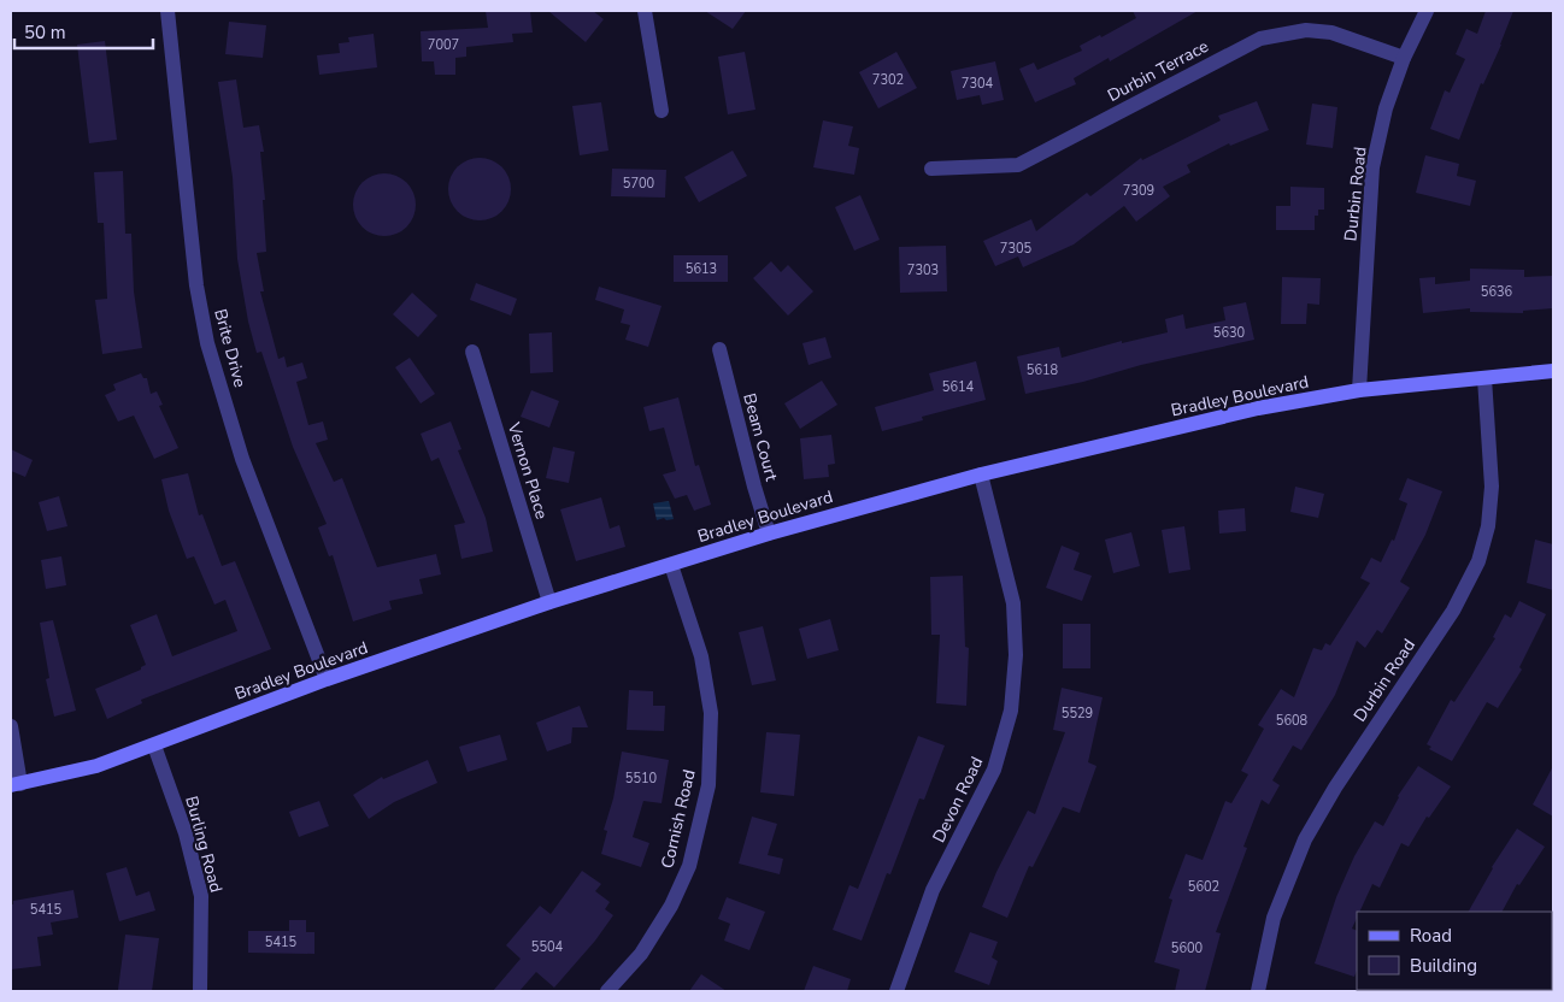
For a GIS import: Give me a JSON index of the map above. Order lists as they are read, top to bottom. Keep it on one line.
{"streets":{"main road":["Bradley Boulevard"],"street":["Durbin Terrace","Durbin Road","Brite Drive","Beam Court","Vernon Place","Devon Road","Cornish Road","Burling Road"]},"crossings":[["Durbin Terrace","Durbin Road"],["Durbin Road","Bradley Boulevard"],["Brite Drive","Bradley Boulevard"],["Bradley Boulevard","Beam Court"],["Bradley Boulevard","Vernon Place"],["Bradley Boulevard","Devon Road"],["Bradley Boulevard","Cornish Road"],["Bradley Boulevard","Burling Road"]],"house_numbers":["7007","7302","7304","5700","7309","7305","5613","7303","5636","5630","5618","5614","5529","5608","5510","5602","5415","5415","5504","5600"],"legend":["Road","Building"],"scale_bar":"50 m"}
